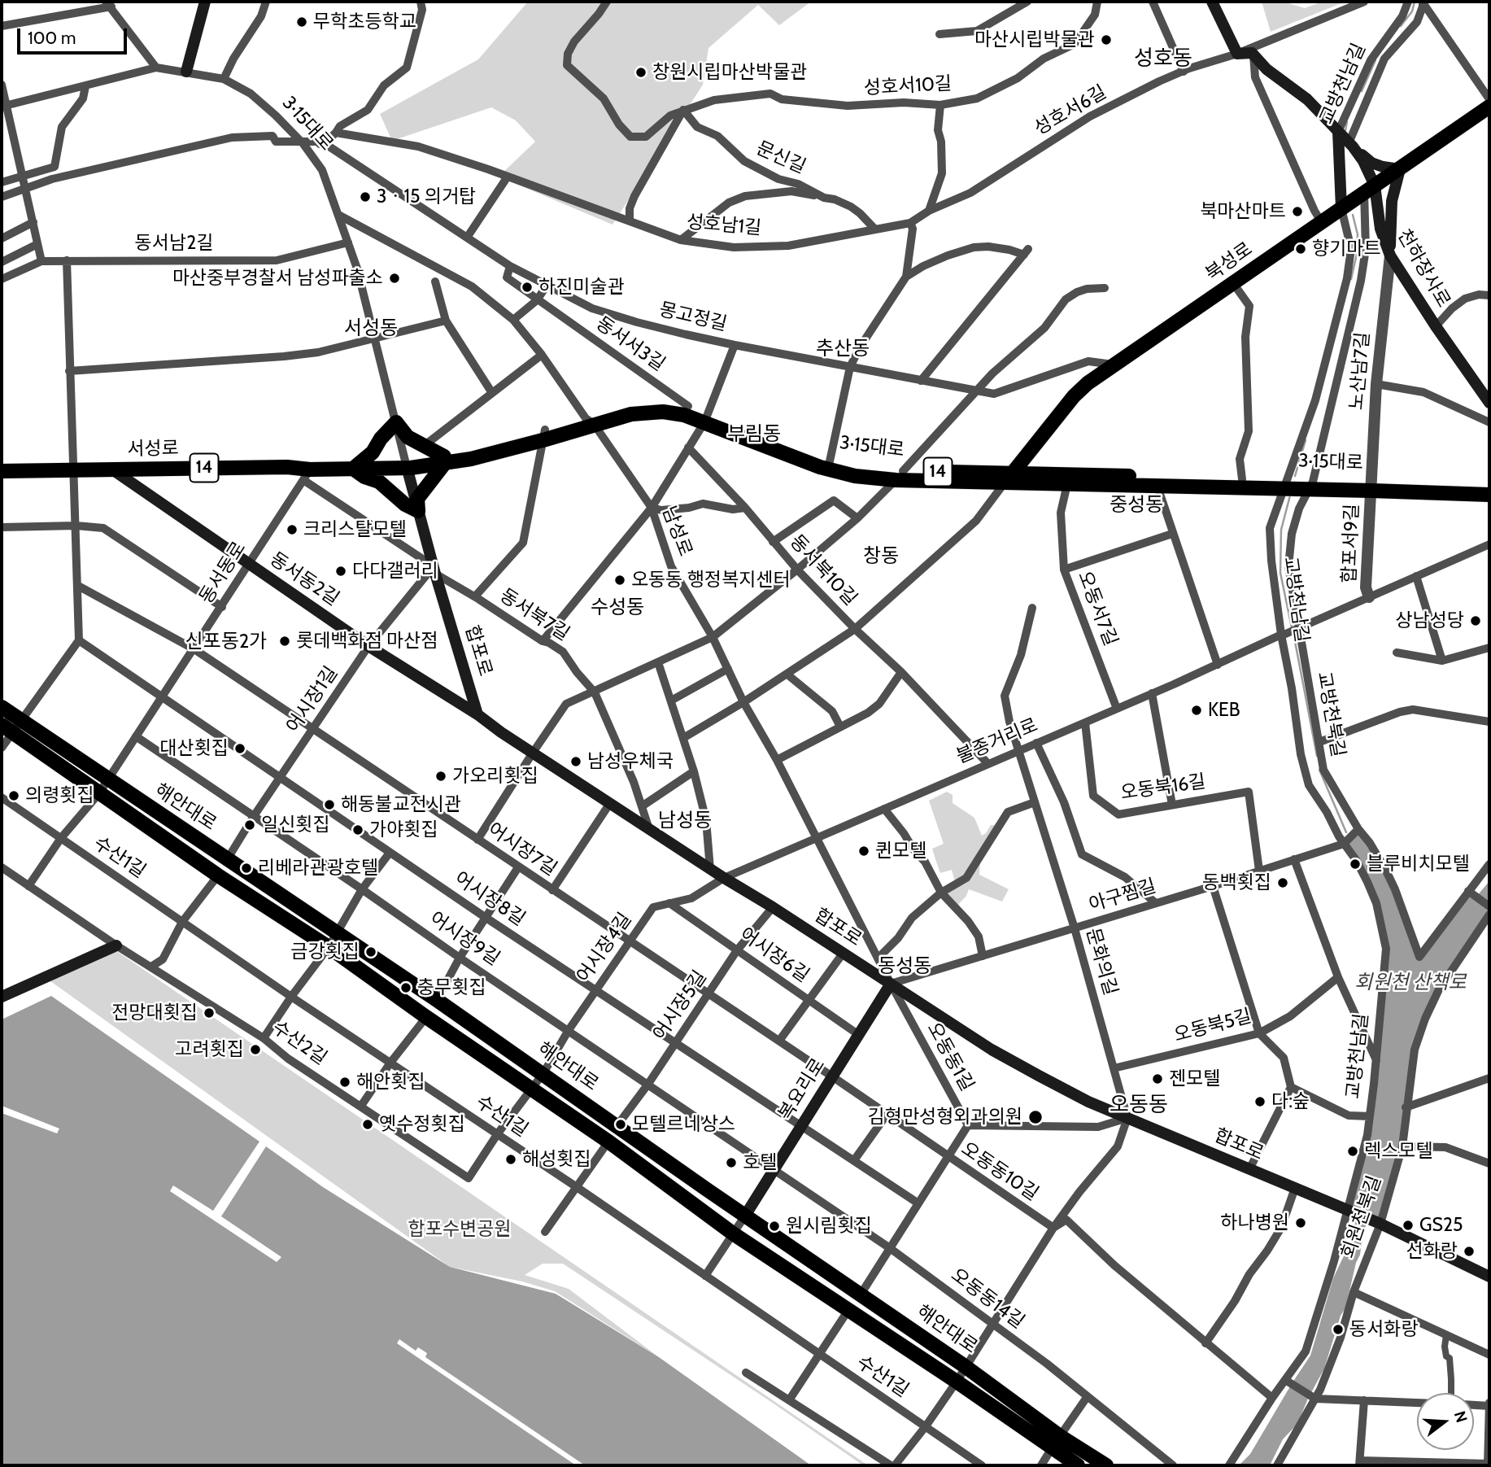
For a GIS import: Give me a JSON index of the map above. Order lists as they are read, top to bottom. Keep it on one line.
{"streets":{"main road":["교방천남길","3·15대로","북성로","천하장사로","서성로","14","동서동2길","합포로","해안대로","복요리로"],"street":["성호서10길","성호서6길","문신길","성호남1길","동서남2길","몽고정길","동서서3길","노산남7길","남성로","합포서9길","동서북10길","동서동로","오동서7길","동서북7길","어시장1길","교방천북길","불종거리로","오동북16길","어시장7길","수산1길","아구찜길","어시장8길","어시장9길","어시장4길","어시장6길","문화의길","어시장5길","오동북5길","수산2길","오동동1길","오동동10길","회원천북길","오동동14길"]},"crossings":[["교방천남길","3·15대로"],["교방천남길","북성로"],["교방천남길","천하장사로"],["교방천남길","합포로"],["교방천남길","불종거리로"],["교방천남길","아구찜길"],["성호서10길","문신길"],["3·15대로","동서남2길"],["3·15대로","북성로"],["3·15대로","몽고정길"],["3·15대로","동서서3길"],["3·15대로","노산남7길"],["3·15대로","서성로"],["3·15대로","남성로"],["3·15대로","합포서9길"],["3·15대로","오동서7길"],["3·15대로","합포로"],["3·15대로","교방천북길"],["문신길","성호남1길"],["북성로","천하장사로"],["북성로","몽고정길"],["북성로","교방천북길"],["천하장사로","노산남7길"],["천하장사로","교방천북길"],["몽고정길","동서서3길"],["노산남7길","합포서9길"],["서성로","동서동로"],["서성로","동서동2길"],["서성로","동서북7길"],["서성로","합포로"],["남성로","합포로"],["남성로","불종거리로"],["남성로","아구찜길"],["남성로","오동동1길"],["남성로","복요리로"],["동서북10길","불종거리로"],["동서동로","동서동2길"],["동서동로","동서북7길"],["동서동로","해안대로"],["동서동로","어시장7길"],["동서동로","수산1길"],["동서동로","어시장8길"],["동서동로","어시장9길"],["동서동로","수산2길"],["동서동2길","합포로"],["동서동2길","어시장1길"],["오동서7길","불종거리로"],["동서북7길","합포로"],["동서북7길","어시장1길"],["합포로","어시장1길"],["합포로","불종거리로"],["합포로","아구찜길"],["합포로","어시장4길"],["합포로","문화의길"],["합포로","어시장5길"],["합포로","오동동1길"],["합포로","복요리로"],["합포로","회원천북길"],["어시장1길","해안대로"],["어시장1길","어시장7길"],["어시장1길","어시장8길"],["어시장1길","어시장9길"],["교방천북길","불종거리로"],["교방천북길","아구찜길"],["불종거리로","오동북16길"],["불종거리로","어시장4길"],["불종거리로","문화의길"],["오동북16길","아구찜길"],["해안대로","어시장4길"],["해안대로","어시장5길"],["해안대로","수산2길"],["해안대로","복요리로"],["어시장7길","어시장4길"],["어시장7길","어시장5길"],["어시장7길","복요리로"],["어시장7길","오동동10길"],["수산1길","수산2길"],["아구찜길","문화의길"],["아구찜길","오동동1길"],["아구찜길","복요리로"],["어시장8길","어시장4길"],["어시장8길","어시장5길"],["어시장8길","복요리로"],["어시장9길","어시장4길"],["어시장9길","어시장5길"],["어시장9길","복요리로"],["어시장9길","오동동14길"],["어시장4길","어시장6길"],["어시장4길","수산2길"],["어시장6길","어시장5길"],["어시장6길","복요리로"],["문화의길","오동북5길"],["오동동1길","복요리로"],["복요리로","오동동10길"],["복요리로","오동동14길"]],"districts":["성호동","서성동","추산동","부림동","중성동","창동","수성동","신포동2가","남성동","동성동","오동동"],"water":["회원천 산책로"],"parks":["합포수변공원"],"places":["무학초등학교","마산시립박물관","창원시립마산박물관","3ㆍ15 의거탑","북마산마트","향기마트","마산중부경찰서 남성파출소","하진미술관","크리스탈모텔","다다갤러리","오동동 행정복지센터","상남성당","롯데백화점 마산점","KEB","대산횟집","남성우체국","가오리횟집","의령횟집","해동불교전시관","일신횟집","가야횟집","퀸모텔","블루비치모텔","리베라관광호텔","동백횟집","금강횟집","충무횟집","전망대횟집","고려횟집","젠모텔","해안횟집","다:숲","김형만성형외과의원","옛수정횟집","모텔르네상스","렉스모텔","해성횟집","호텔","하나병원","GS25","원시림횟집","선화랑","동서화랑"],"scale_bar":"100 m","north":"right"}
